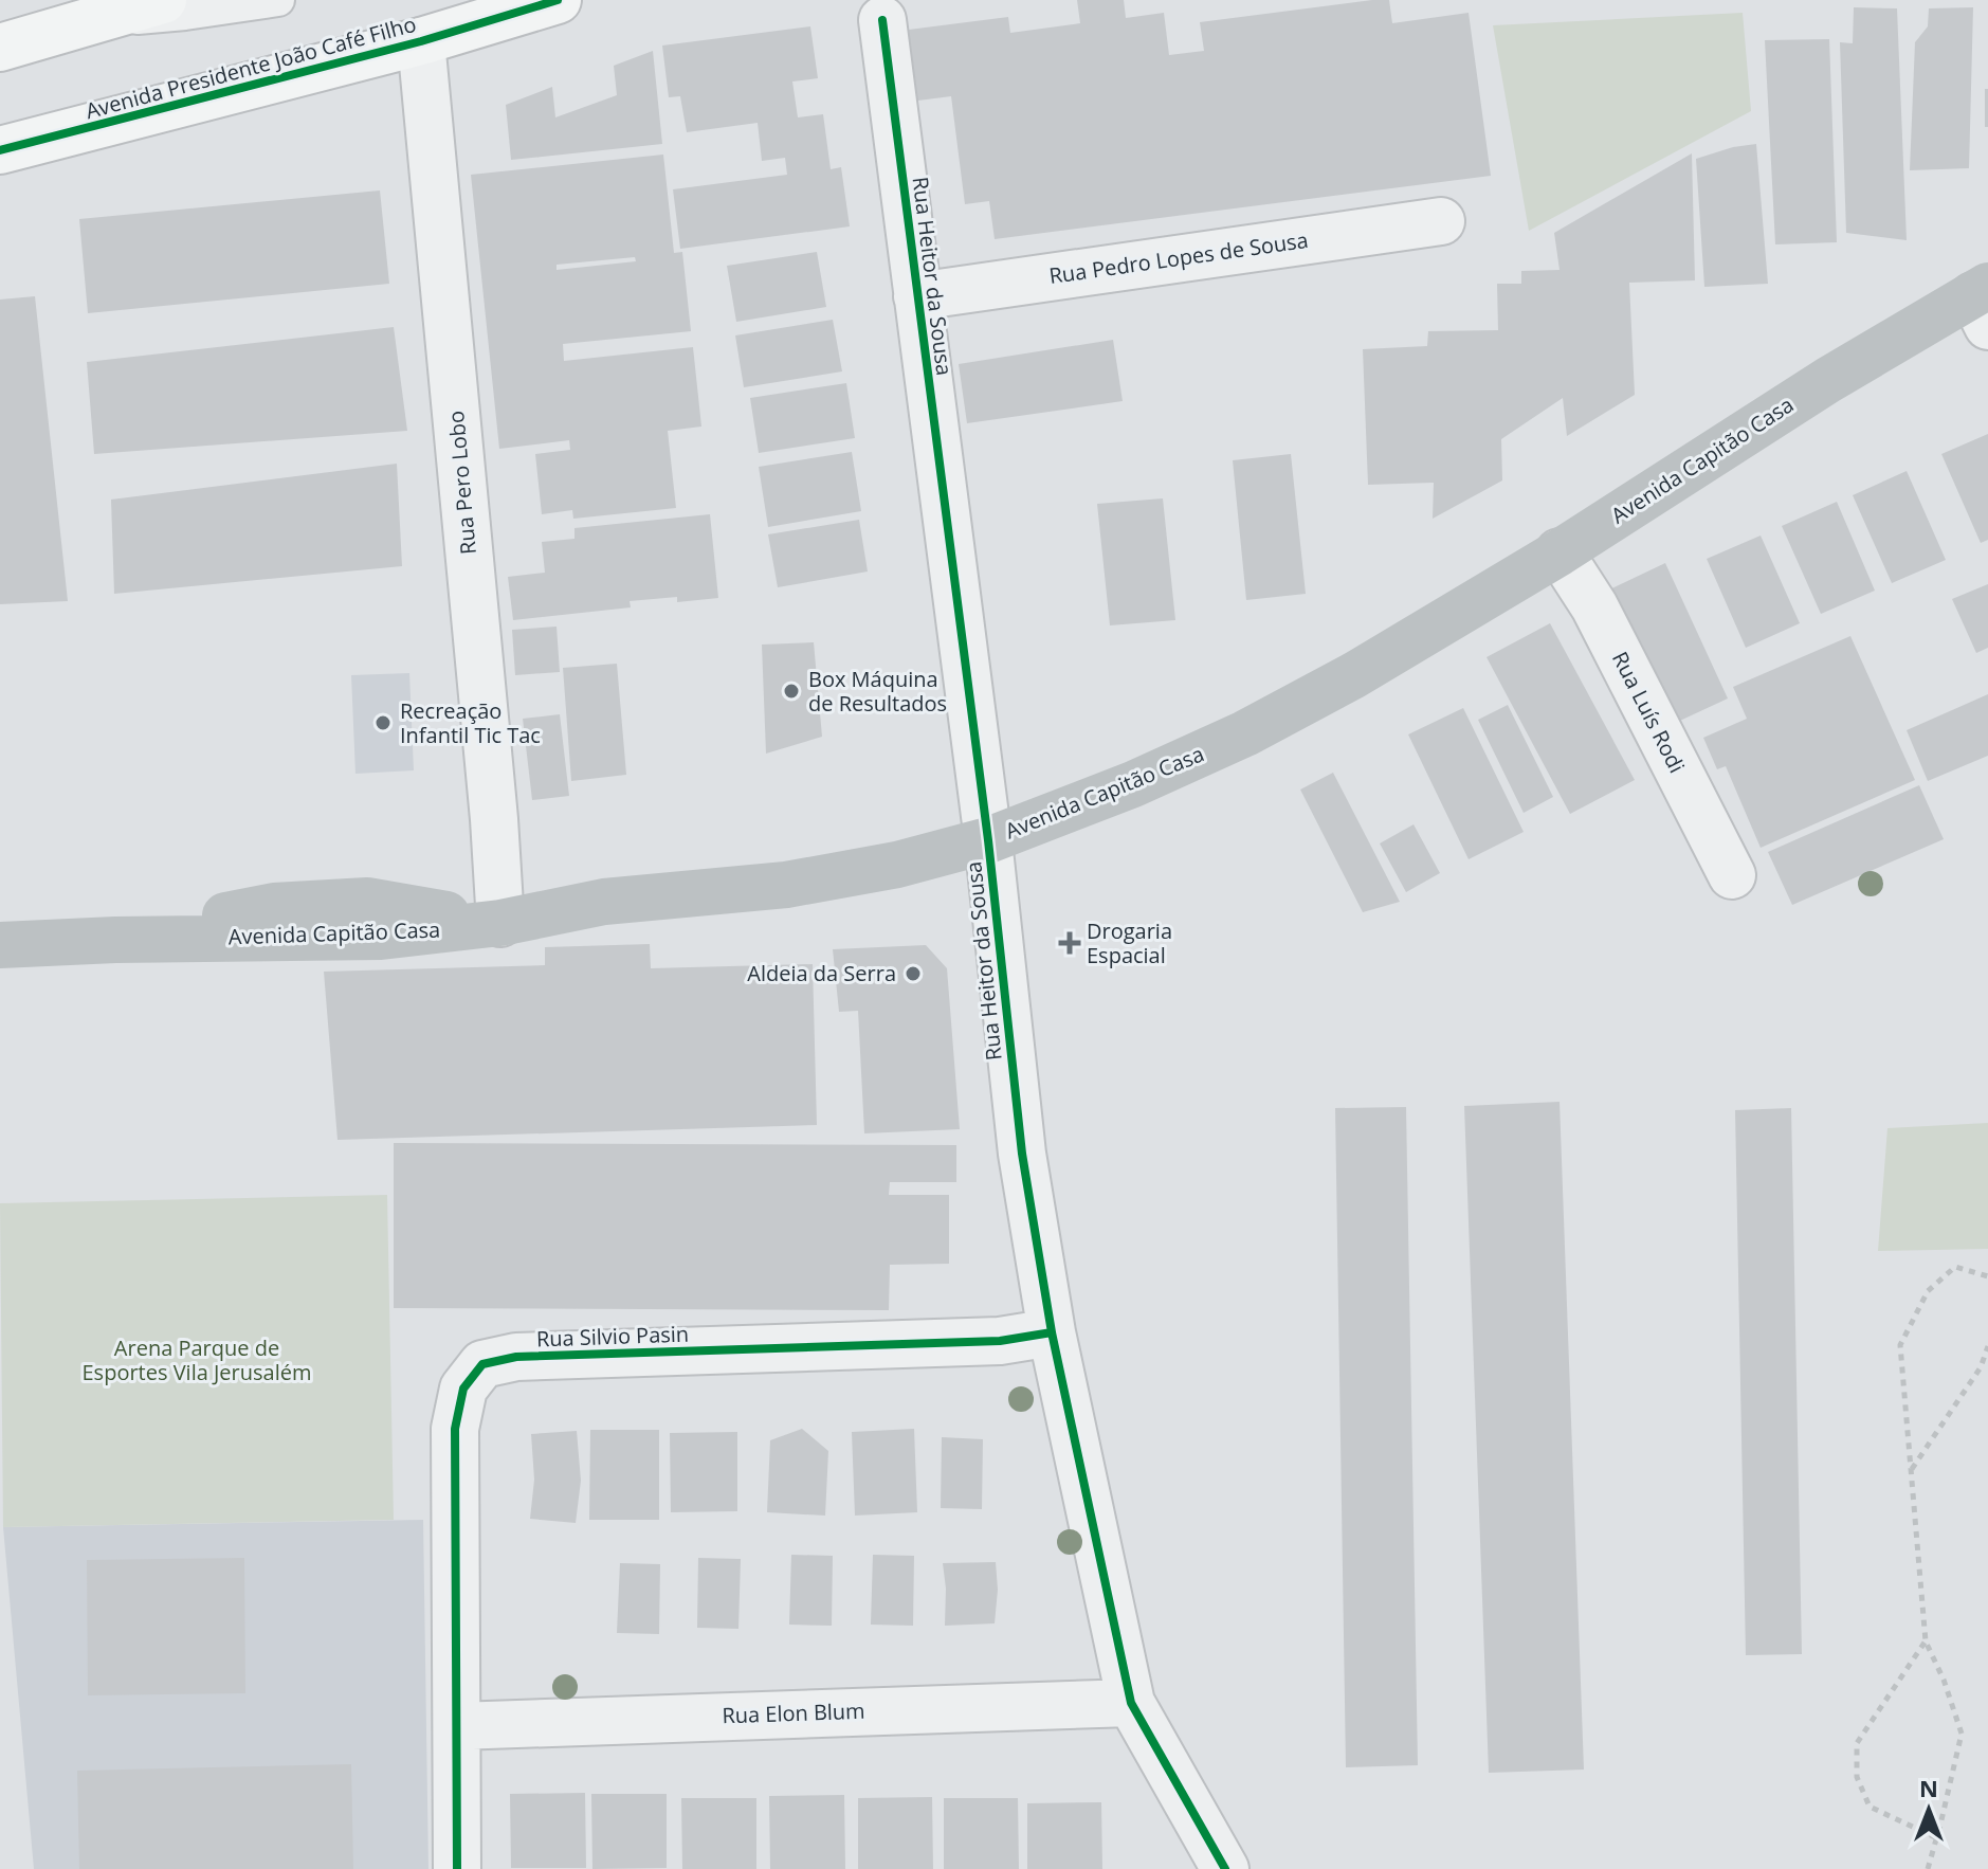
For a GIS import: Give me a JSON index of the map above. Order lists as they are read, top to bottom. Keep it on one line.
{"streets":{"main road":["Avenida Presidente João Café Filho","Avenida Capitão Casa"],"street":["Rua Pedro Lopes de Sousa","Rua Heitor da Sousa","Rua Pero Lobo","Rua Luís Rodi","Rua Silvio Pasin","Rua Elon Blum"]},"crossings":[["Avenida Presidente João Café Filho","Rua Pero Lobo"],["Rua Pedro Lopes de Sousa","Rua Heitor da Sousa"],["Rua Heitor da Sousa","Avenida Capitão Casa"],["Rua Heitor da Sousa","Rua Silvio Pasin"],["Rua Heitor da Sousa","Rua Elon Blum"],["Avenida Capitão Casa","Rua Pero Lobo"],["Avenida Capitão Casa","Rua Luís Rodi"],["Rua Silvio Pasin","Rua Elon Blum"]],"parks":["Arena Parque de Esportes Vila Jerusalém"],"places":{"other":["Box Máquina de Resultados","Recreação Infantil Tic Tac","Aldeia da Serra"],"health":["Drogaria Espacial"]},"north":"top"}
